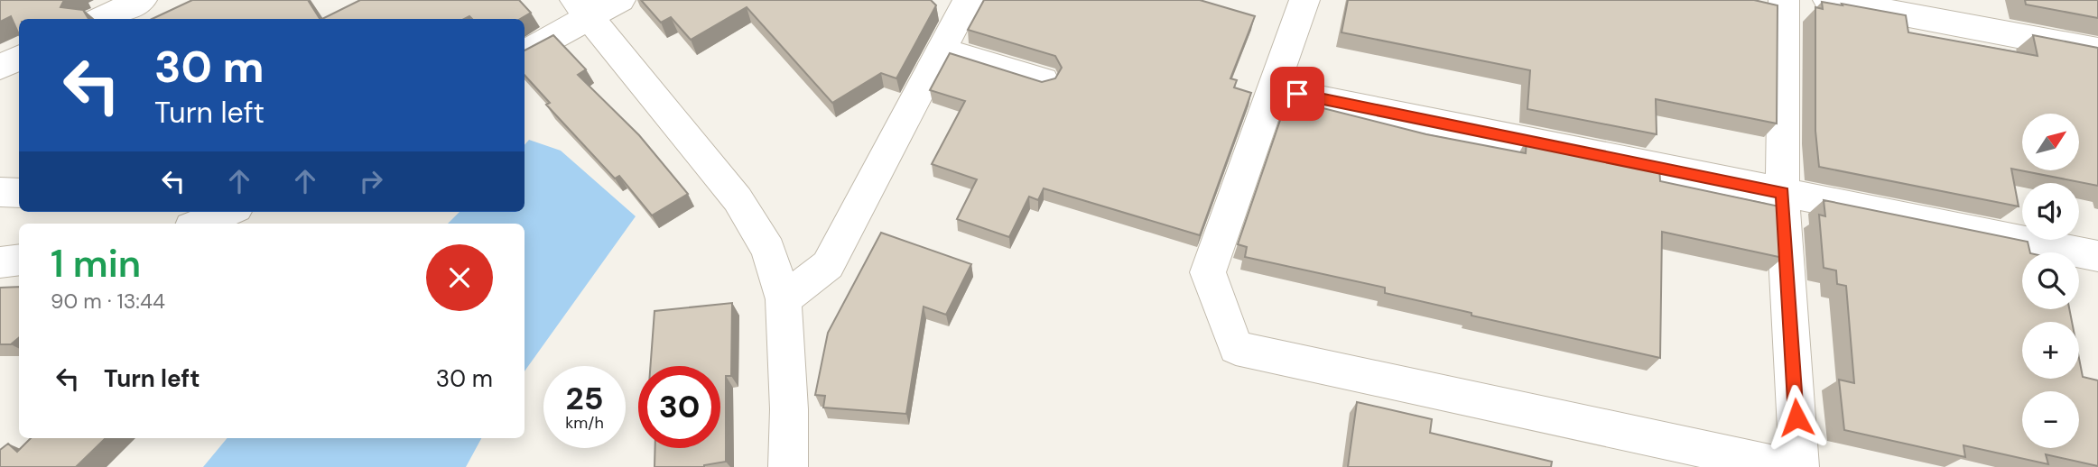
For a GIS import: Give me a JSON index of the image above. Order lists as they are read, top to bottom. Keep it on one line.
{"north":"top right","page":{"turn":["30 m","Turn left"],"map_buttons":["+","−"],"heading":["1 min","90 m · 13:44"],"list":[{"name":"Turn left","value":"30 m"}],"speed":"25 km/h","limit":"30"}}
